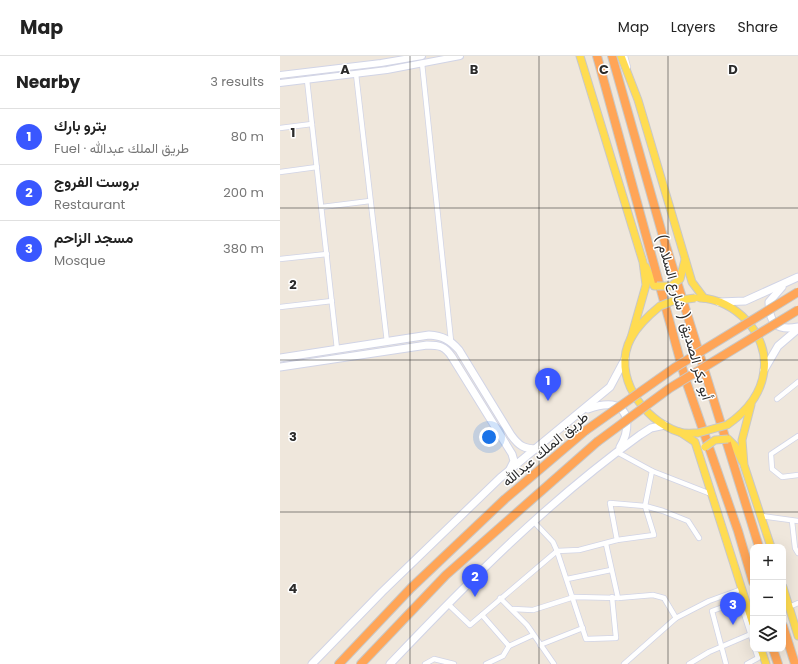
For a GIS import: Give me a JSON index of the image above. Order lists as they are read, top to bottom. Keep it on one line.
{"streets":{"highway":["( شارع السلام ) أبو بكر الصديق","طريق الملك عبدالله"]},"page":{"header":"Map","nav":["Map","Layers","Share"],"heading":["Nearby","3 results"],"list":[{"mark":"1","name":"بترو بارك","note":"Fuel · طريق الملك عبدالله","value":"80 m"},{"mark":"2","name":"بروست الفروج","note":"Restaurant","value":"200 m"},{"mark":"3","name":"مسجد الزاحم","note":"Mosque","value":"380 m"}],"pins":["1","2","3"],"map_buttons":["+","−"]},"grid":{"columns":["A","B","C","D"],"rows":["1","2","3","4"]}}
